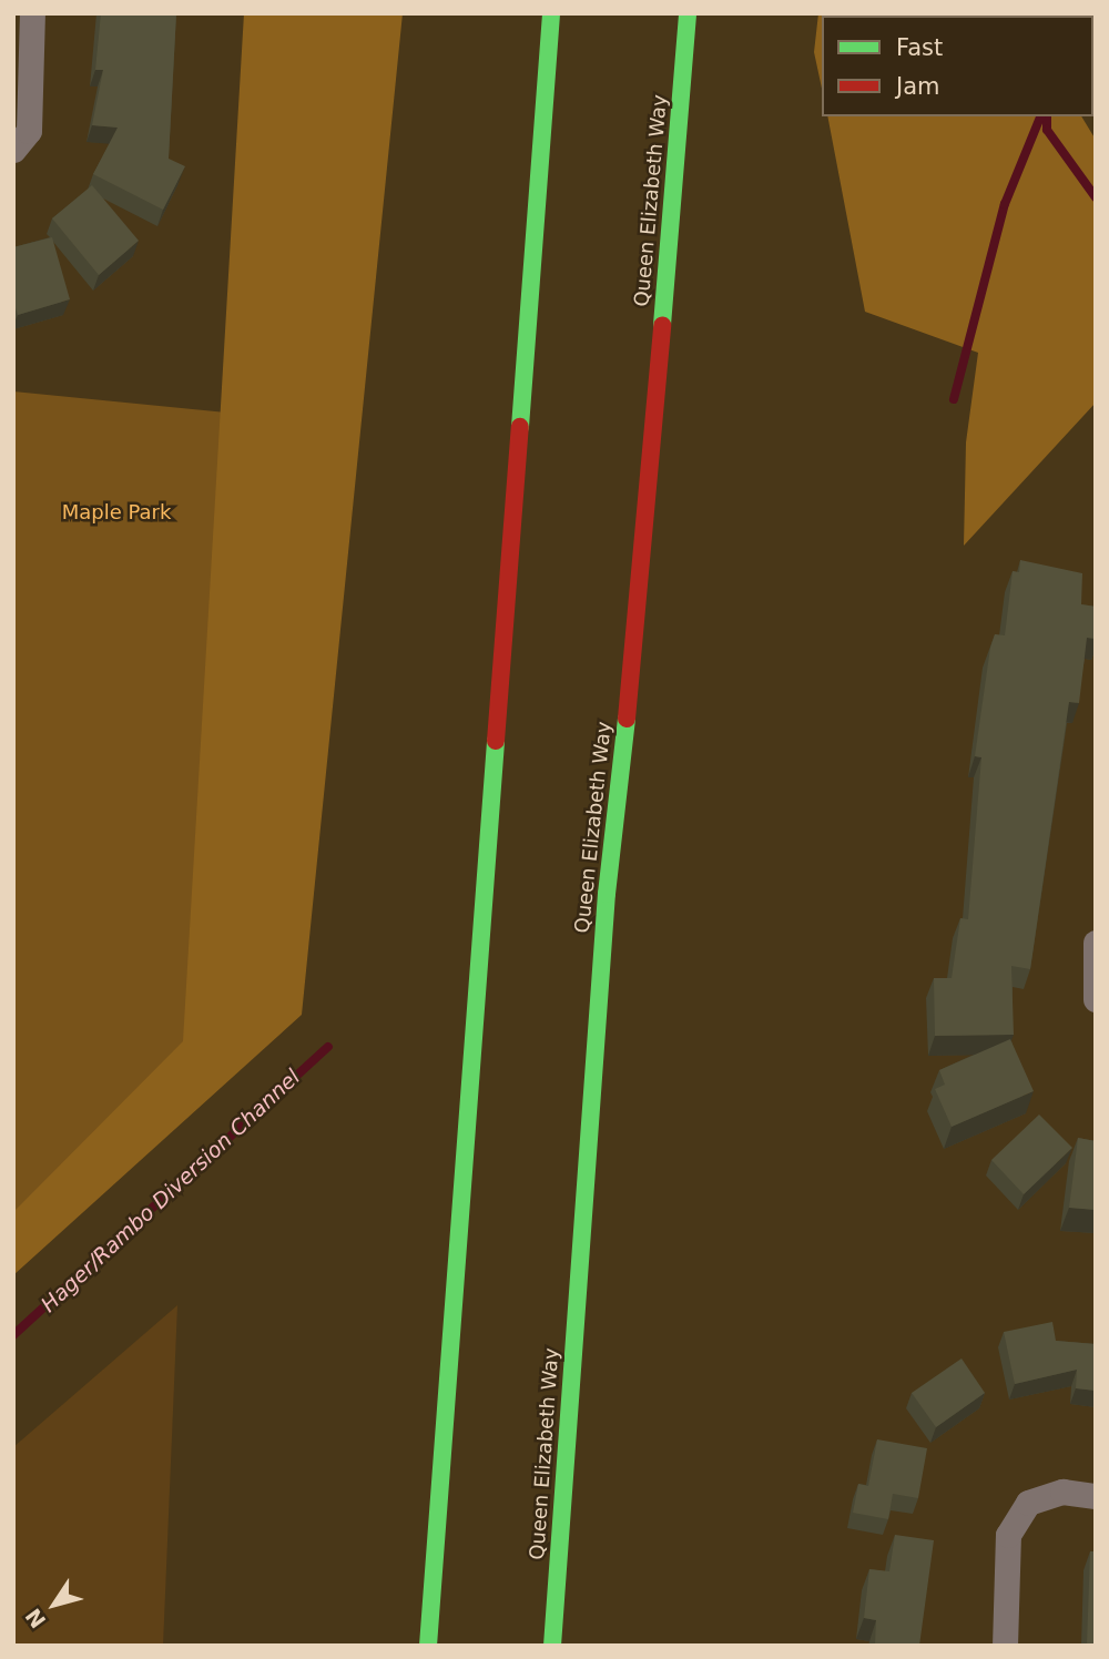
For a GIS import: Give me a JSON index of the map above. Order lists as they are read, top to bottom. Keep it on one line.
{"streets":{"highway":["Queen Elizabeth Way"]},"water":["Hager/Rambo Diversion Channel"],"parks":["Maple Park"],"legend":["Fast","Jam"],"north":"bottom left"}
